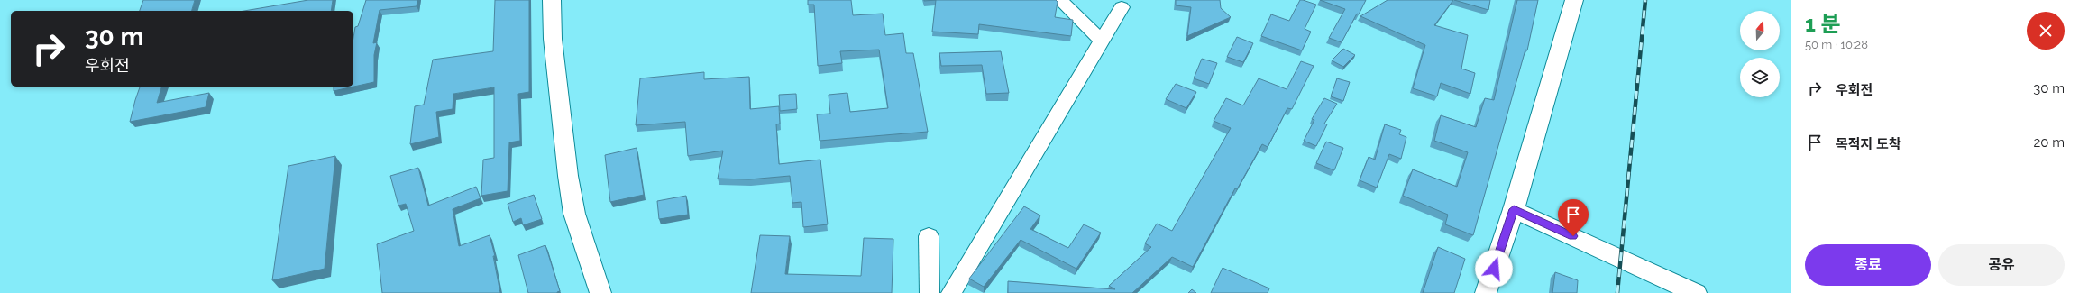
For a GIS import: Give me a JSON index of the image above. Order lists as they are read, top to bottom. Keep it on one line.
{"north":"top","page":{"heading":["1 분","50 m · 10:28"],"turn":["30 m","우회전"],"list":[{"name":"우회전","value":"30 m"},{"name":"목적지 도착","value":"20 m"}],"buttons":["종료","공유"]}}
